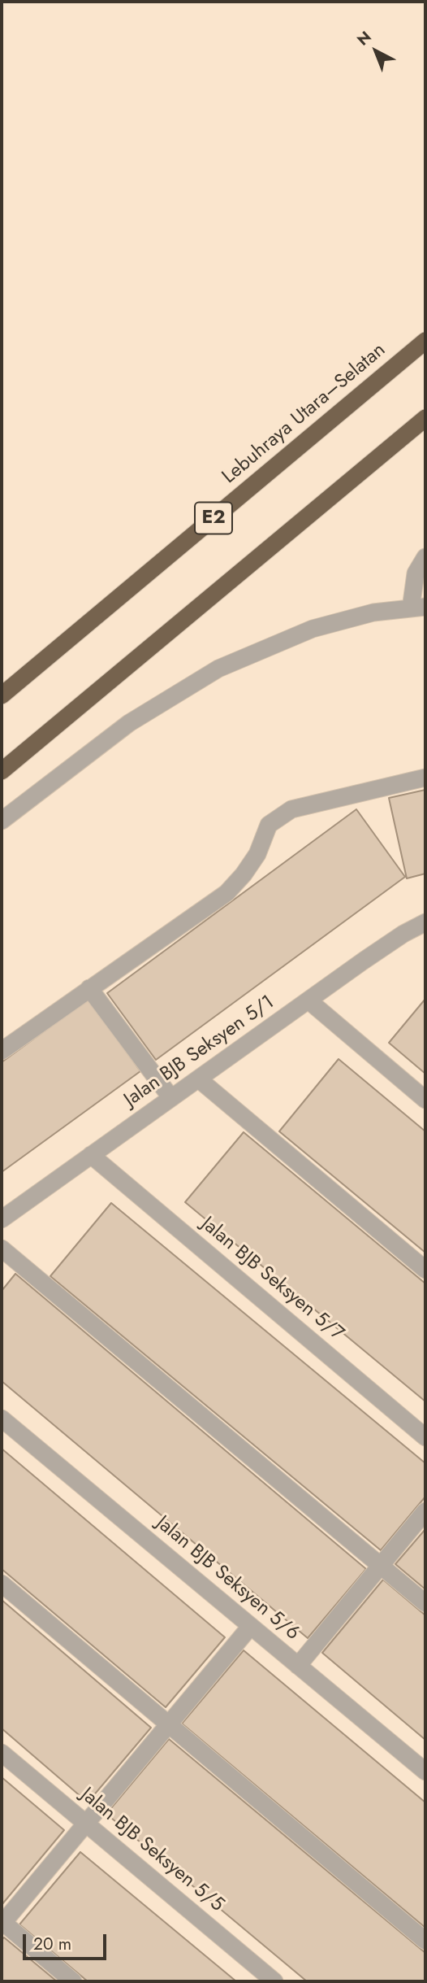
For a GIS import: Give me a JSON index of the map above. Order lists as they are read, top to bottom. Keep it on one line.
{"streets":{"highway":["Lebuhraya Utara–Selatan","E2"],"street":["Jalan BJB Seksyen 5/1","Jalan BJB Seksyen 5/7","Jalan BJB Seksyen 5/6","Jalan BJB Seksyen 5/5"]},"crossings":[["Jalan BJB Seksyen 5/1","Jalan BJB Seksyen 5/7"]],"scale_bar":"20 m","north":"top left"}
